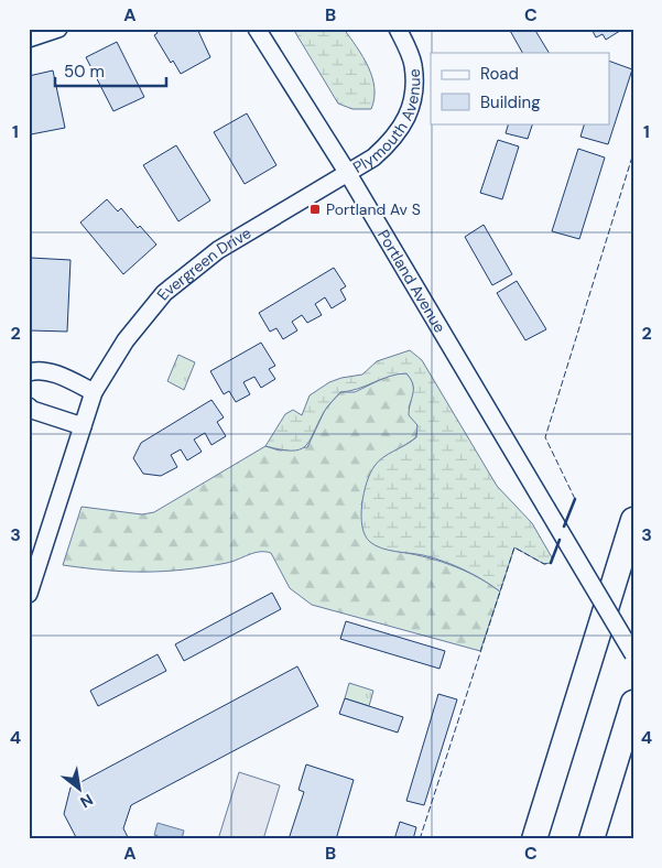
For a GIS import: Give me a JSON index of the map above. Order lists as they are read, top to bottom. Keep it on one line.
{"streets":{"street":["Plymouth Avenue","Evergreen Drive","Portland Avenue"]},"crossings":[["Plymouth Avenue","Evergreen Drive"],["Plymouth Avenue","Portland Avenue"],["Evergreen Drive","Portland Avenue"]],"places":{"transit":["Portland Av S"]},"legend":["Road","Building"],"scale_bar":"50 m","north":"bottom right","grid":{"columns":["A","B","C"],"rows":["1","2","3","4"]}}
